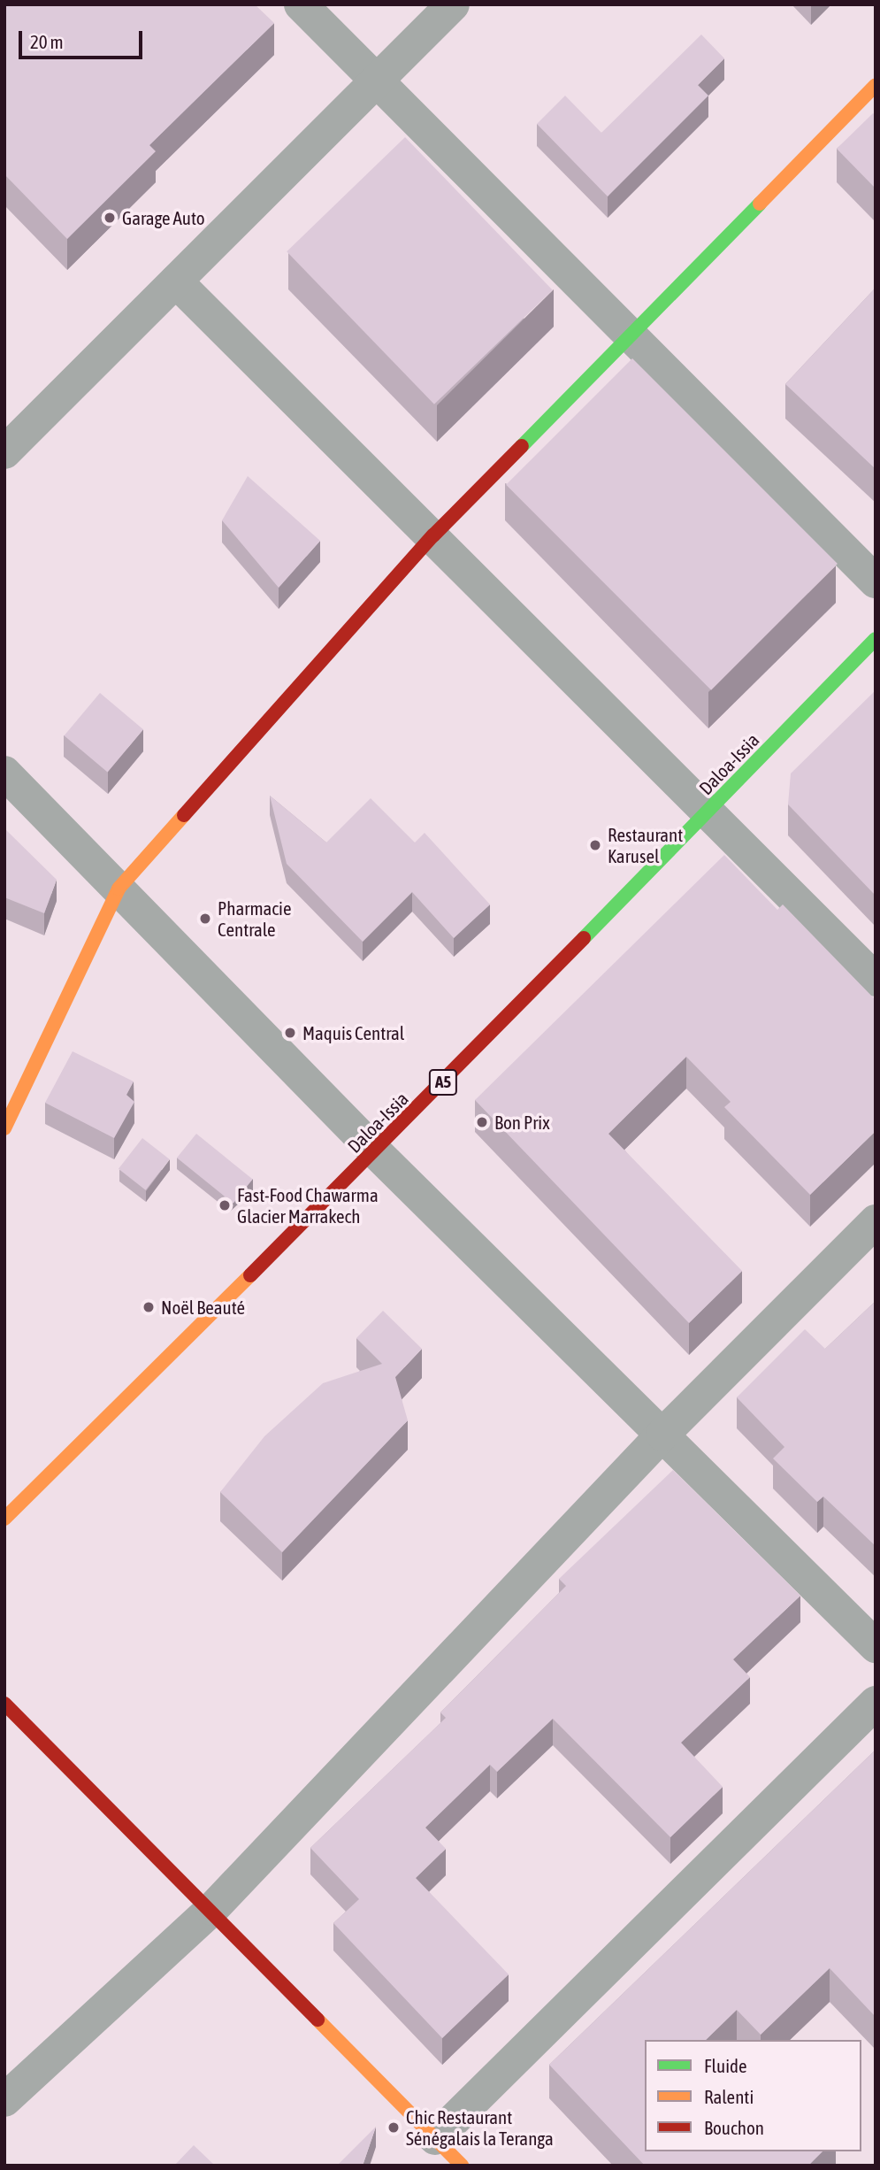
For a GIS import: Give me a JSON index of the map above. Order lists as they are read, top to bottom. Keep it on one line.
{"streets":{"street":["Daloa-Issia","A5"]},"places":["Garage Auto","Restaurant Karusel","Pharmacie Centrale","Maquis Central","Bon Prix","Fast-Food Chawarma Glacier Marrakech","Noël Beauté","Chic Restaurant Sénégalais la Teranga"],"legend":["Fluide","Ralenti","Bouchon"],"scale_bar":"20 m"}
